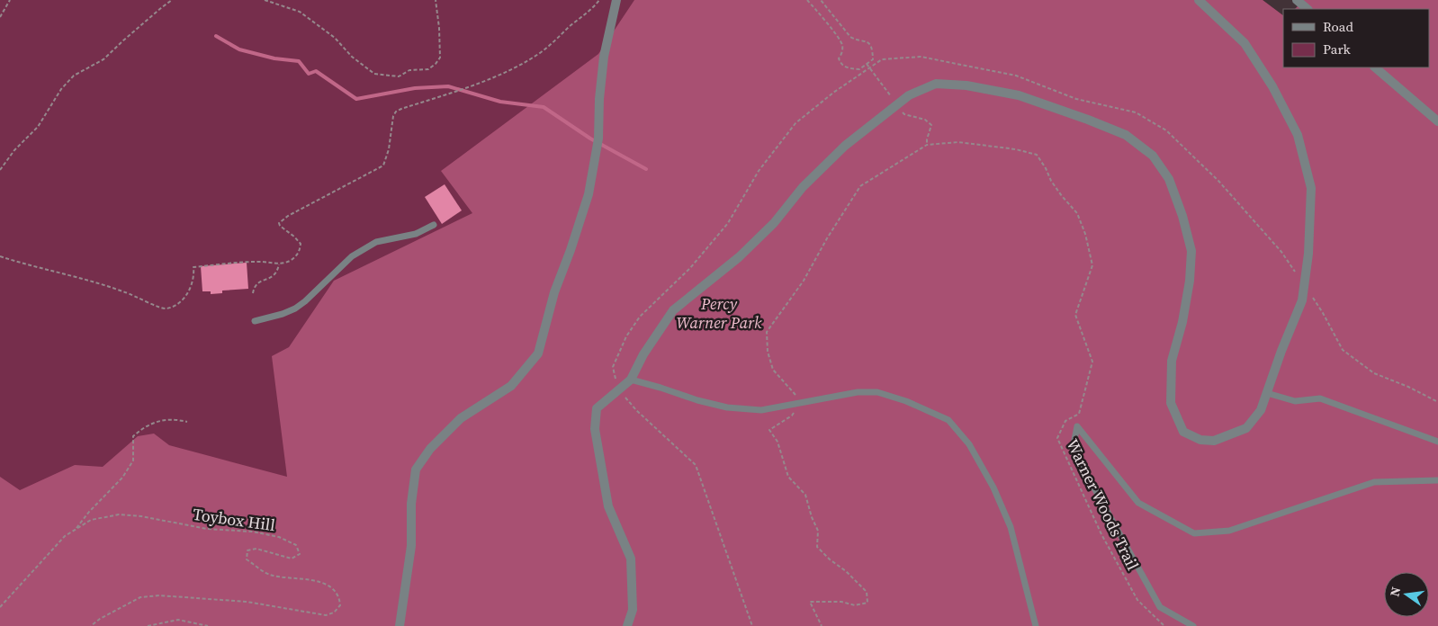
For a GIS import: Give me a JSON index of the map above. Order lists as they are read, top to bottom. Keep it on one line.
{"streets":{"path":["Warner Woods Trail","Toybox Hill"]},"parks":["Percy Warner Park"],"legend":["Road","Park"],"north":"left"}
